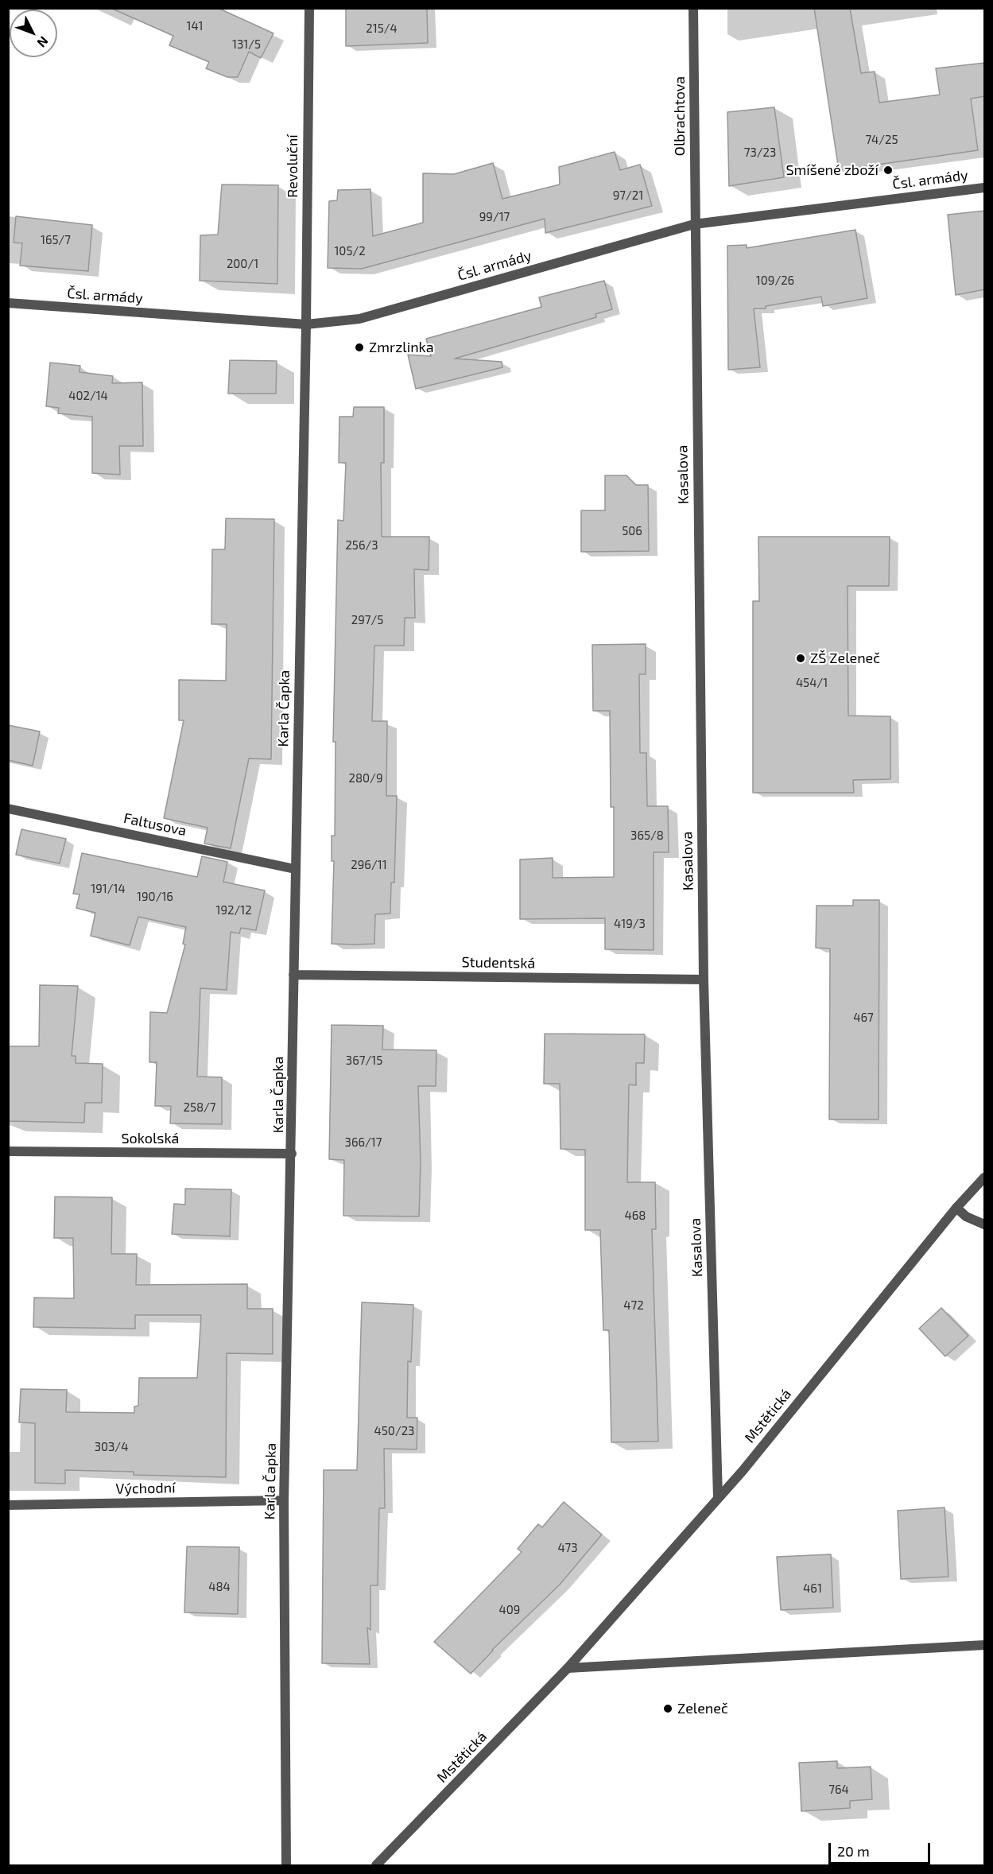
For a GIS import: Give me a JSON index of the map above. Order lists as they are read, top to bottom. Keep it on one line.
{"streets":{"street":["Olbrachtova","Revoluční","Čsl. armády","Kasalova","Karla Čapka","Faltusova","Studentská","Sokolská","Mstětická","Východní"]},"crossings":[["Olbrachtova","Čsl. armády"],["Olbrachtova","Kasalova"],["Revoluční","Čsl. armády"],["Revoluční","Karla Čapka"],["Čsl. armády","Kasalova"],["Čsl. armády","Karla Čapka"],["Kasalova","Studentská"],["Kasalova","Mstětická"],["Karla Čapka","Faltusova"],["Karla Čapka","Studentská"],["Karla Čapka","Sokolská"],["Karla Čapka","Východní"]],"places":["Smíšené zboží","Zmrzlinka","ZŠ Zeleneč","Zeleneč"],"house_numbers":["141","215/4","131/5","74/25","73/23","97/21","99/17","165/7","105/2","200/1","109/26","402/14","506","256/3","297/5","454/1","280/9","365/8","296/11","191/14","190/16","192/12","419/3","467","367/15","258/7","366/17","468","472","450/23","303/4","473","484","461","409","764"],"scale_bar":"20 m","north":"bottom right"}
